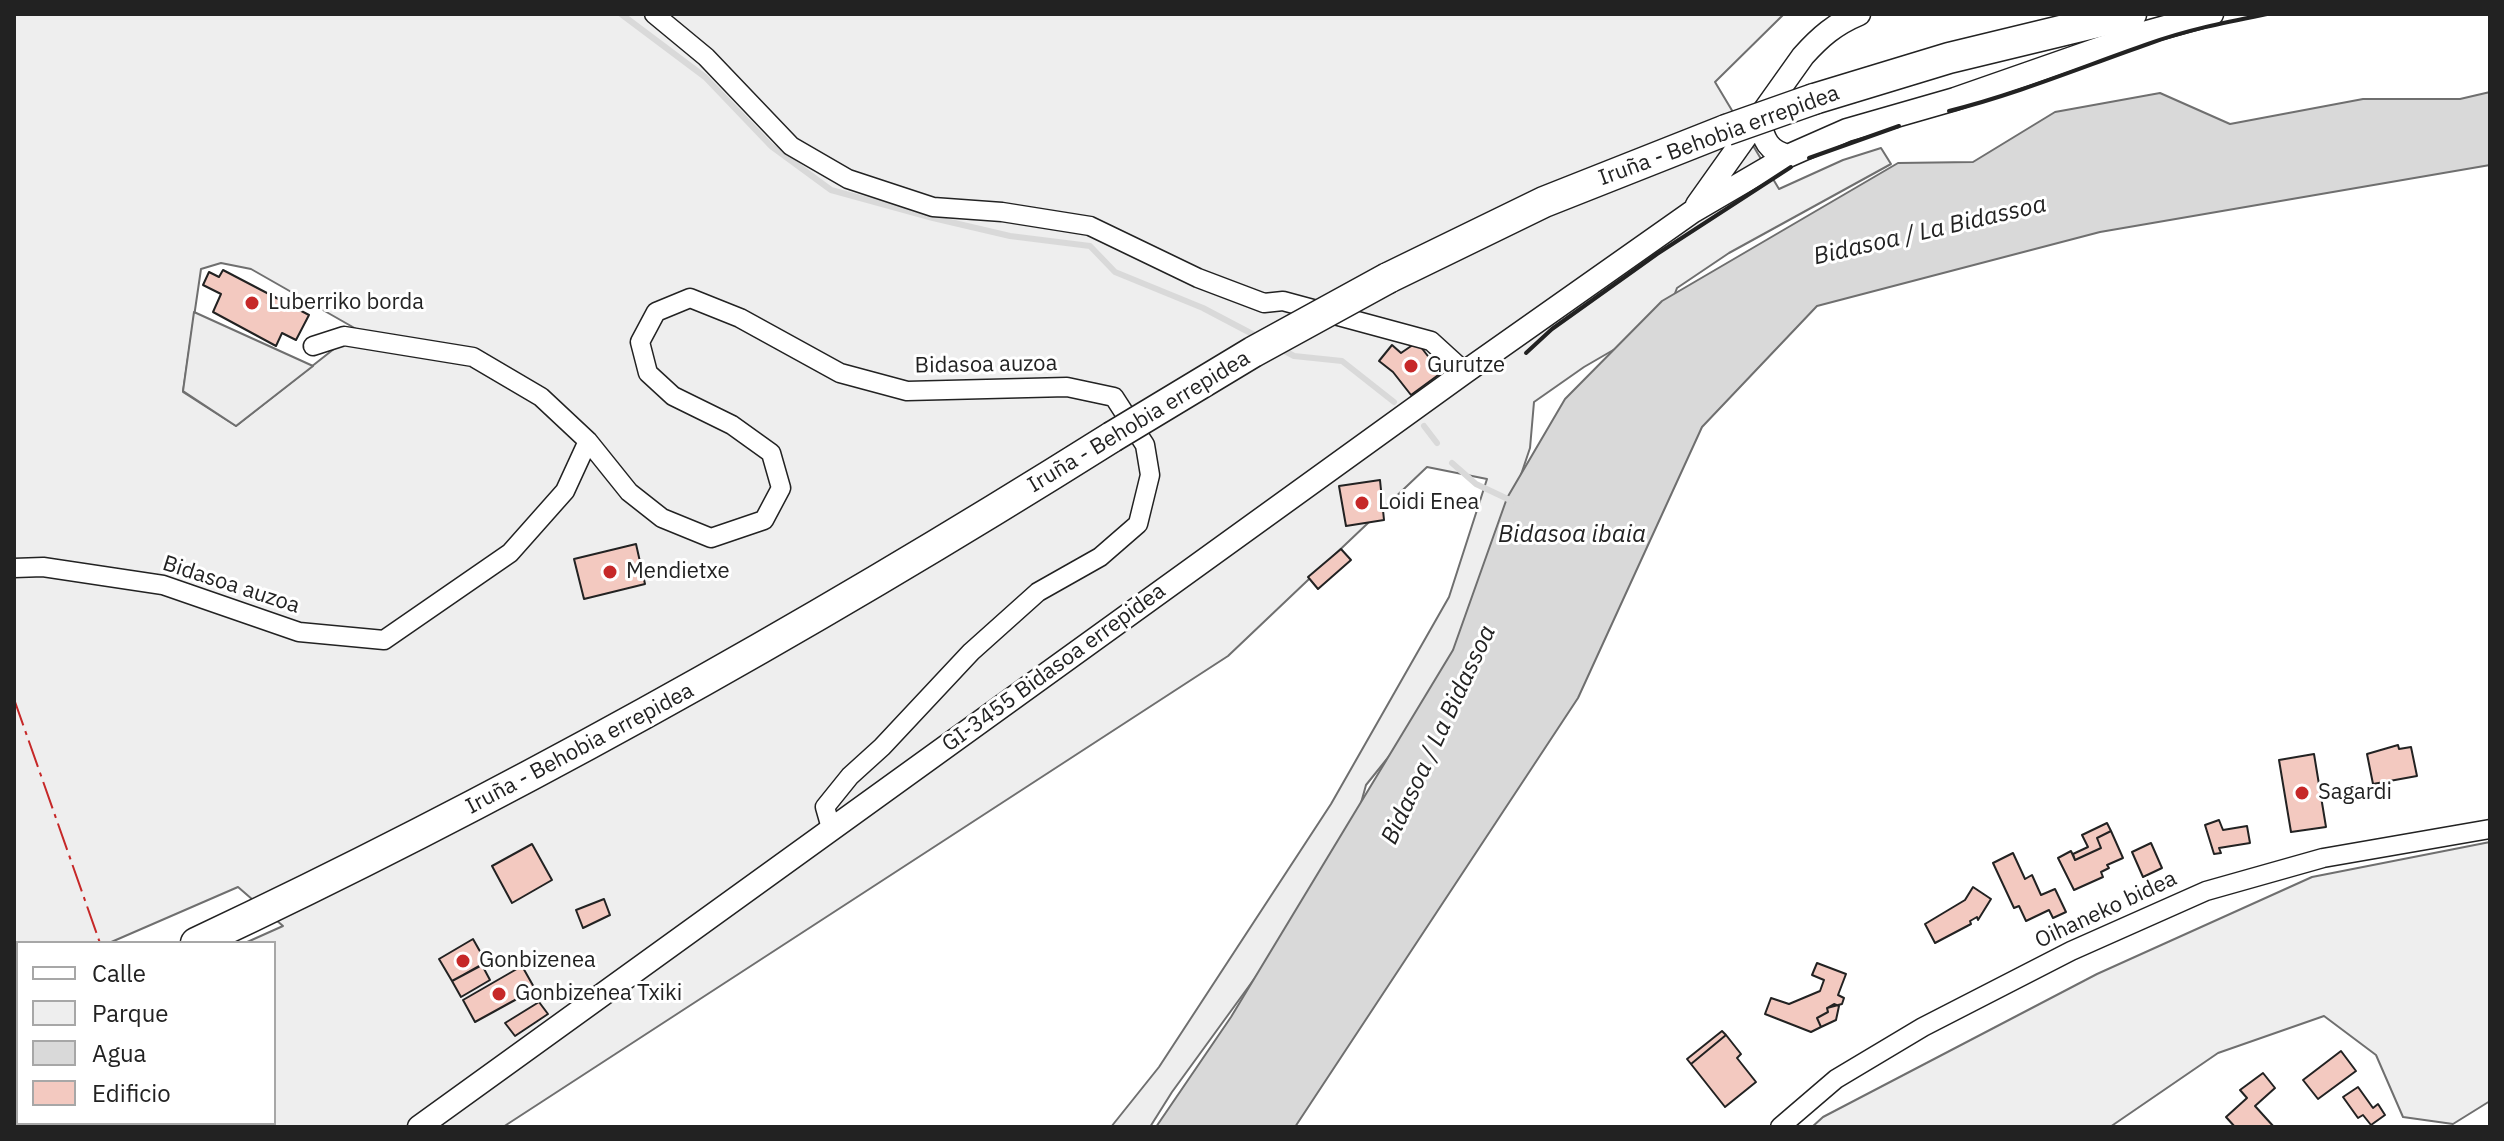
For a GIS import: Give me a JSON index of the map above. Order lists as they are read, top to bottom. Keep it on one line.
{"streets":{"highway":["Iruña - Behobia errepidea"],"street":["Bidasoa auzoa","GI-3455 Bidasoa errepidea","Oihaneko bidea"]},"crossings":[["Bidasoa auzoa","GI-3455 Bidasoa errepidea"]],"water":["Bidasoa / La Bidassoa","Bidasoa ibaia"],"places":["Luberriko borda","Gurutze","Loidi Enea","Mendietxe","Sagardi","Gonbizenea","Gonbizenea Txiki"],"legend":["Calle","Parque","Agua","Edificio"]}
